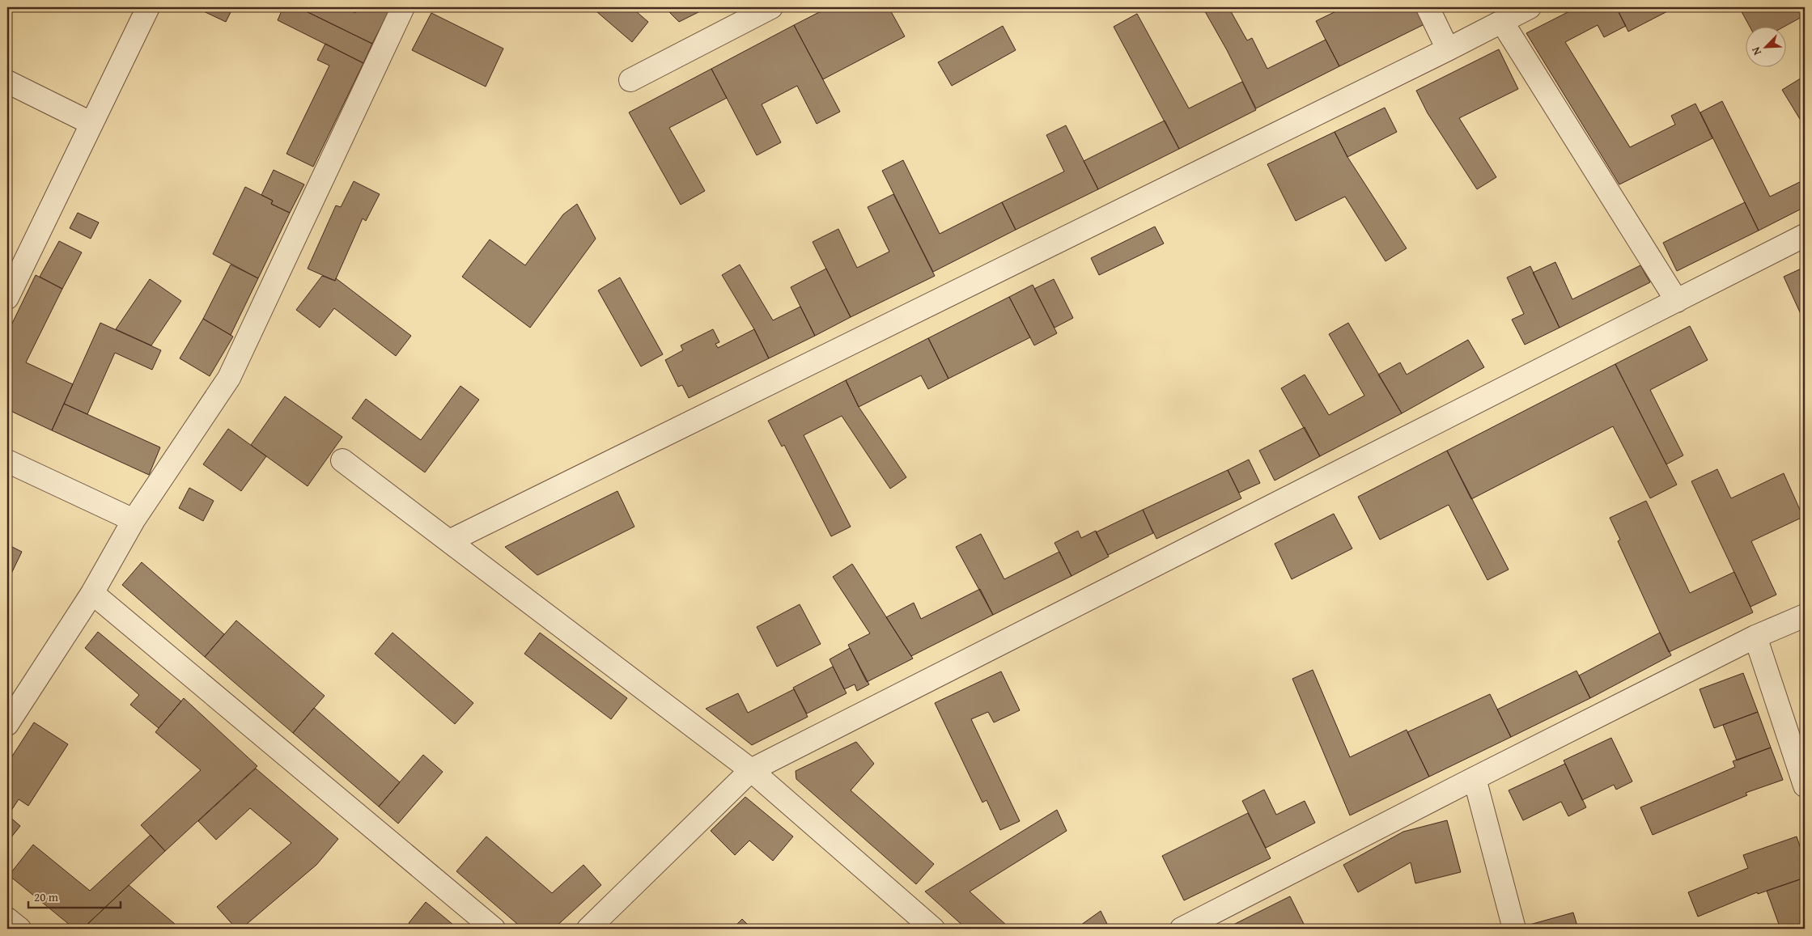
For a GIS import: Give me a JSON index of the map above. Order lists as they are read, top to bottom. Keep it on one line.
{"scale_bar":"20 m","north":"bottom left"}
